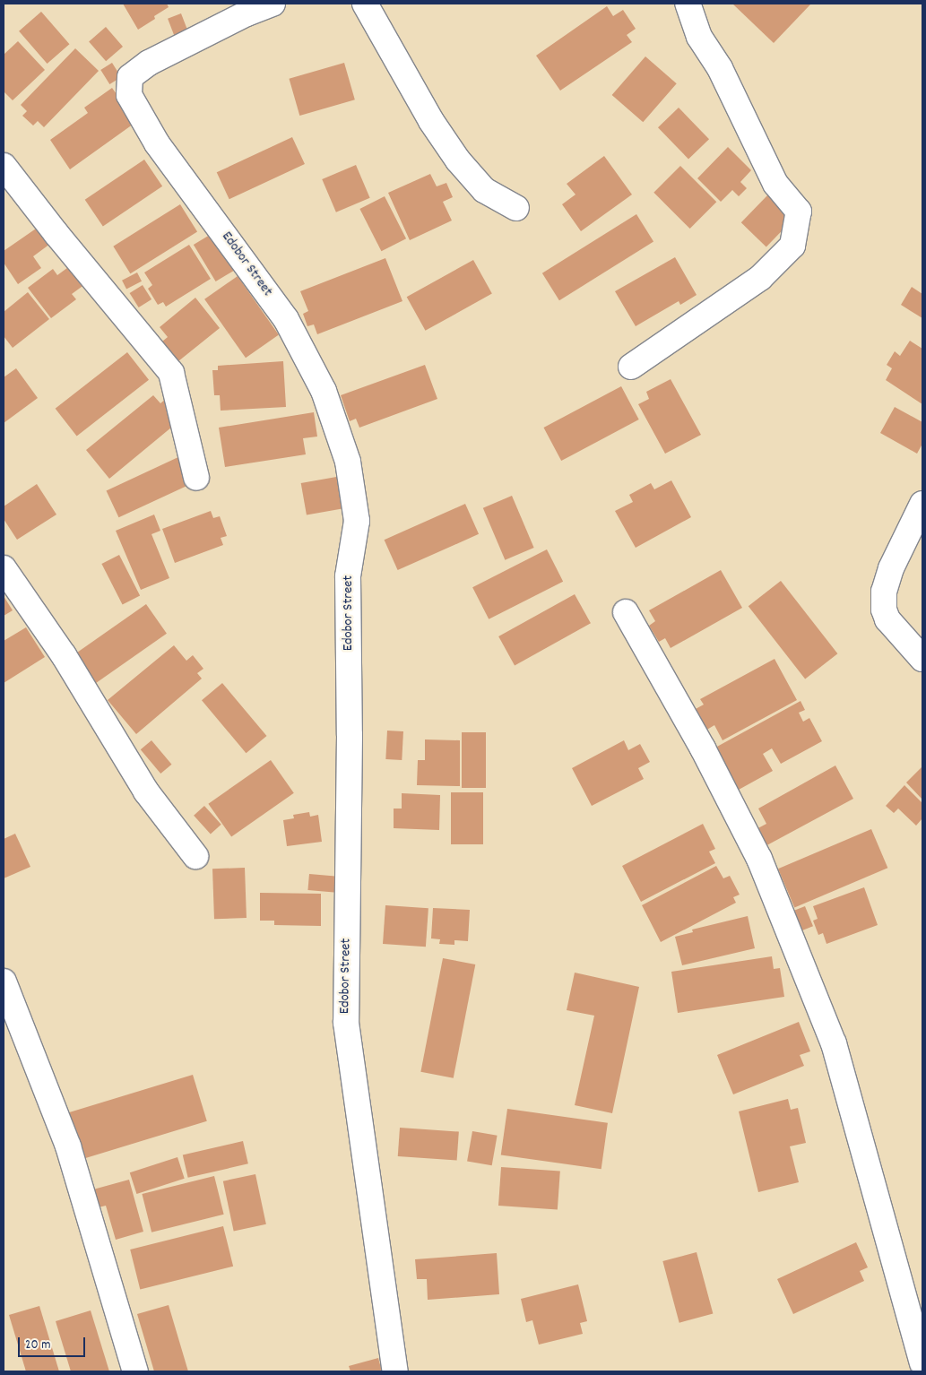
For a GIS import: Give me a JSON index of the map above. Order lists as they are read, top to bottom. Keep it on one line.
{"streets":{"street":["Edobor Street"]},"scale_bar":"20 m"}
